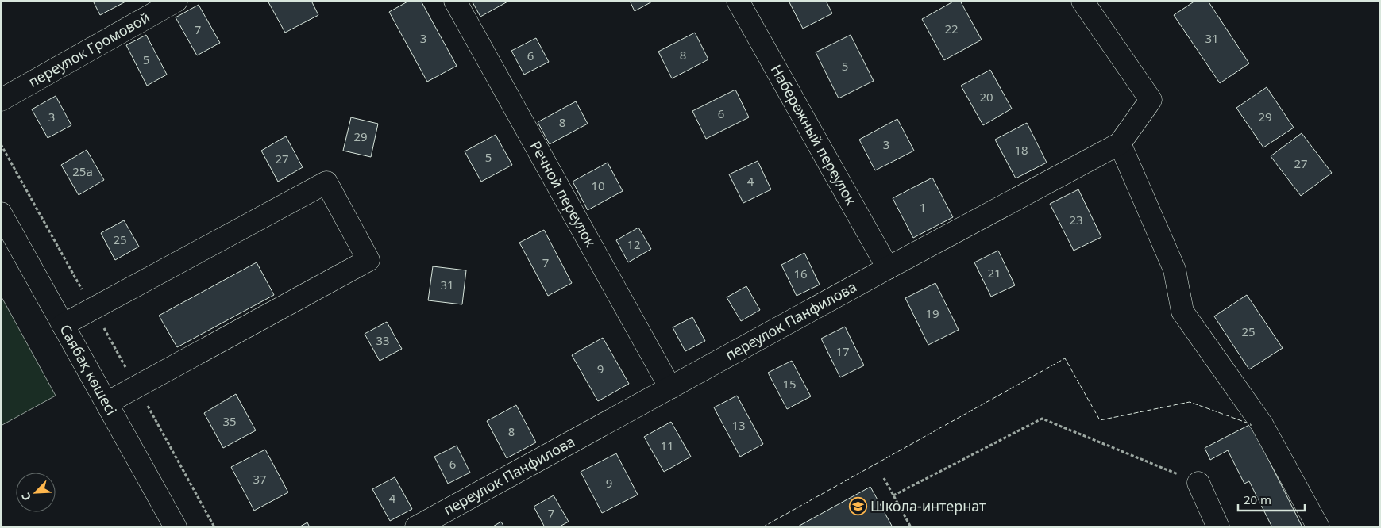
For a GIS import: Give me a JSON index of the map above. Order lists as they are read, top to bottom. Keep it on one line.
{"streets":{"street":["переулок Громовой","Набережный переулок","Речной переулок","переулок Панфилова","Саябақ көшесі"]},"crossings":[["Набережный переулок","переулок Панфилова"],["Речной переулок","переулок Панфилова"]],"places":{"school or university":["Школа-интернат"]},"house_numbers":["22","7","3","31","8","6","5","5","20","6","3","29","8","29","3","18","5","27","27","25а","4","10","1","23","25","12","7","21","16","31","19","25","33","17","9","15","35","13","8","11","6","37","9","4","7"],"scale_bar":"20 m","north":"bottom left"}
